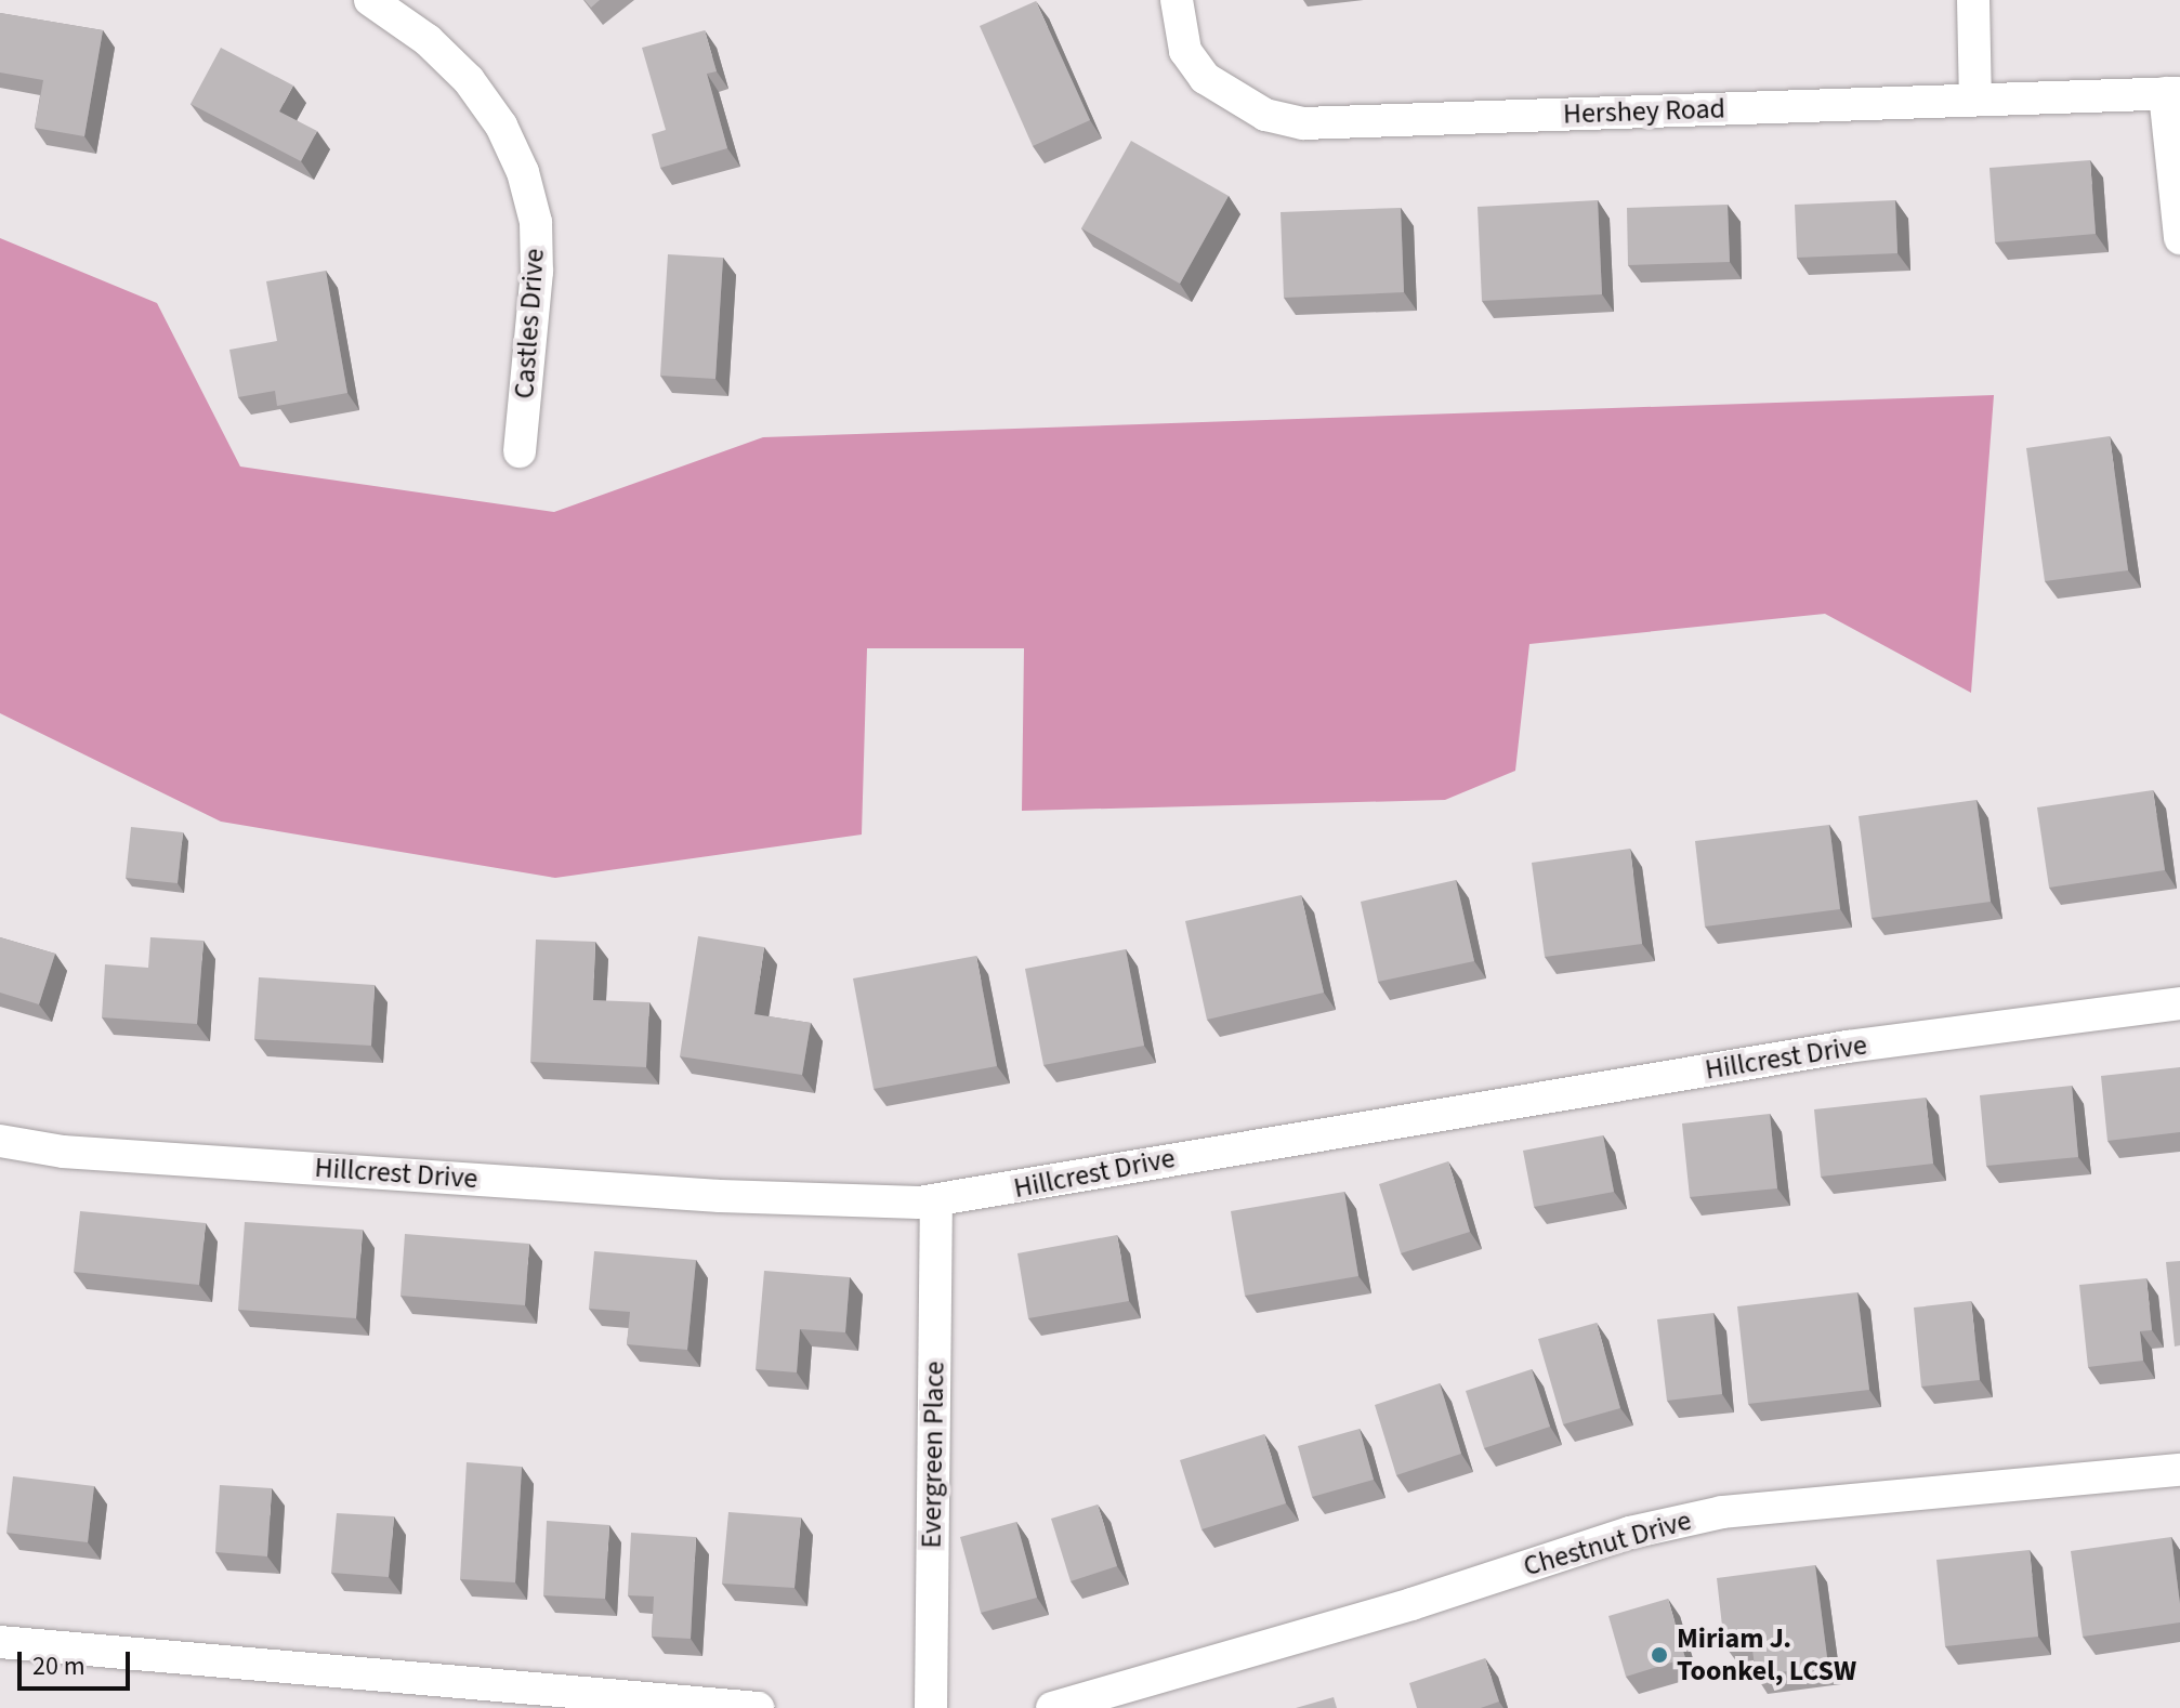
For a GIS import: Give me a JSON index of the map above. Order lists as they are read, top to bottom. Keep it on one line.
{"streets":{"street":["Hershey Road","Castles Drive","Hillcrest Drive","Evergreen Place","Chestnut Drive"]},"crossings":[["Hillcrest Drive","Evergreen Place"]],"places":["Miriam J. Toonkel, LCSW"],"scale_bar":"20 m"}
